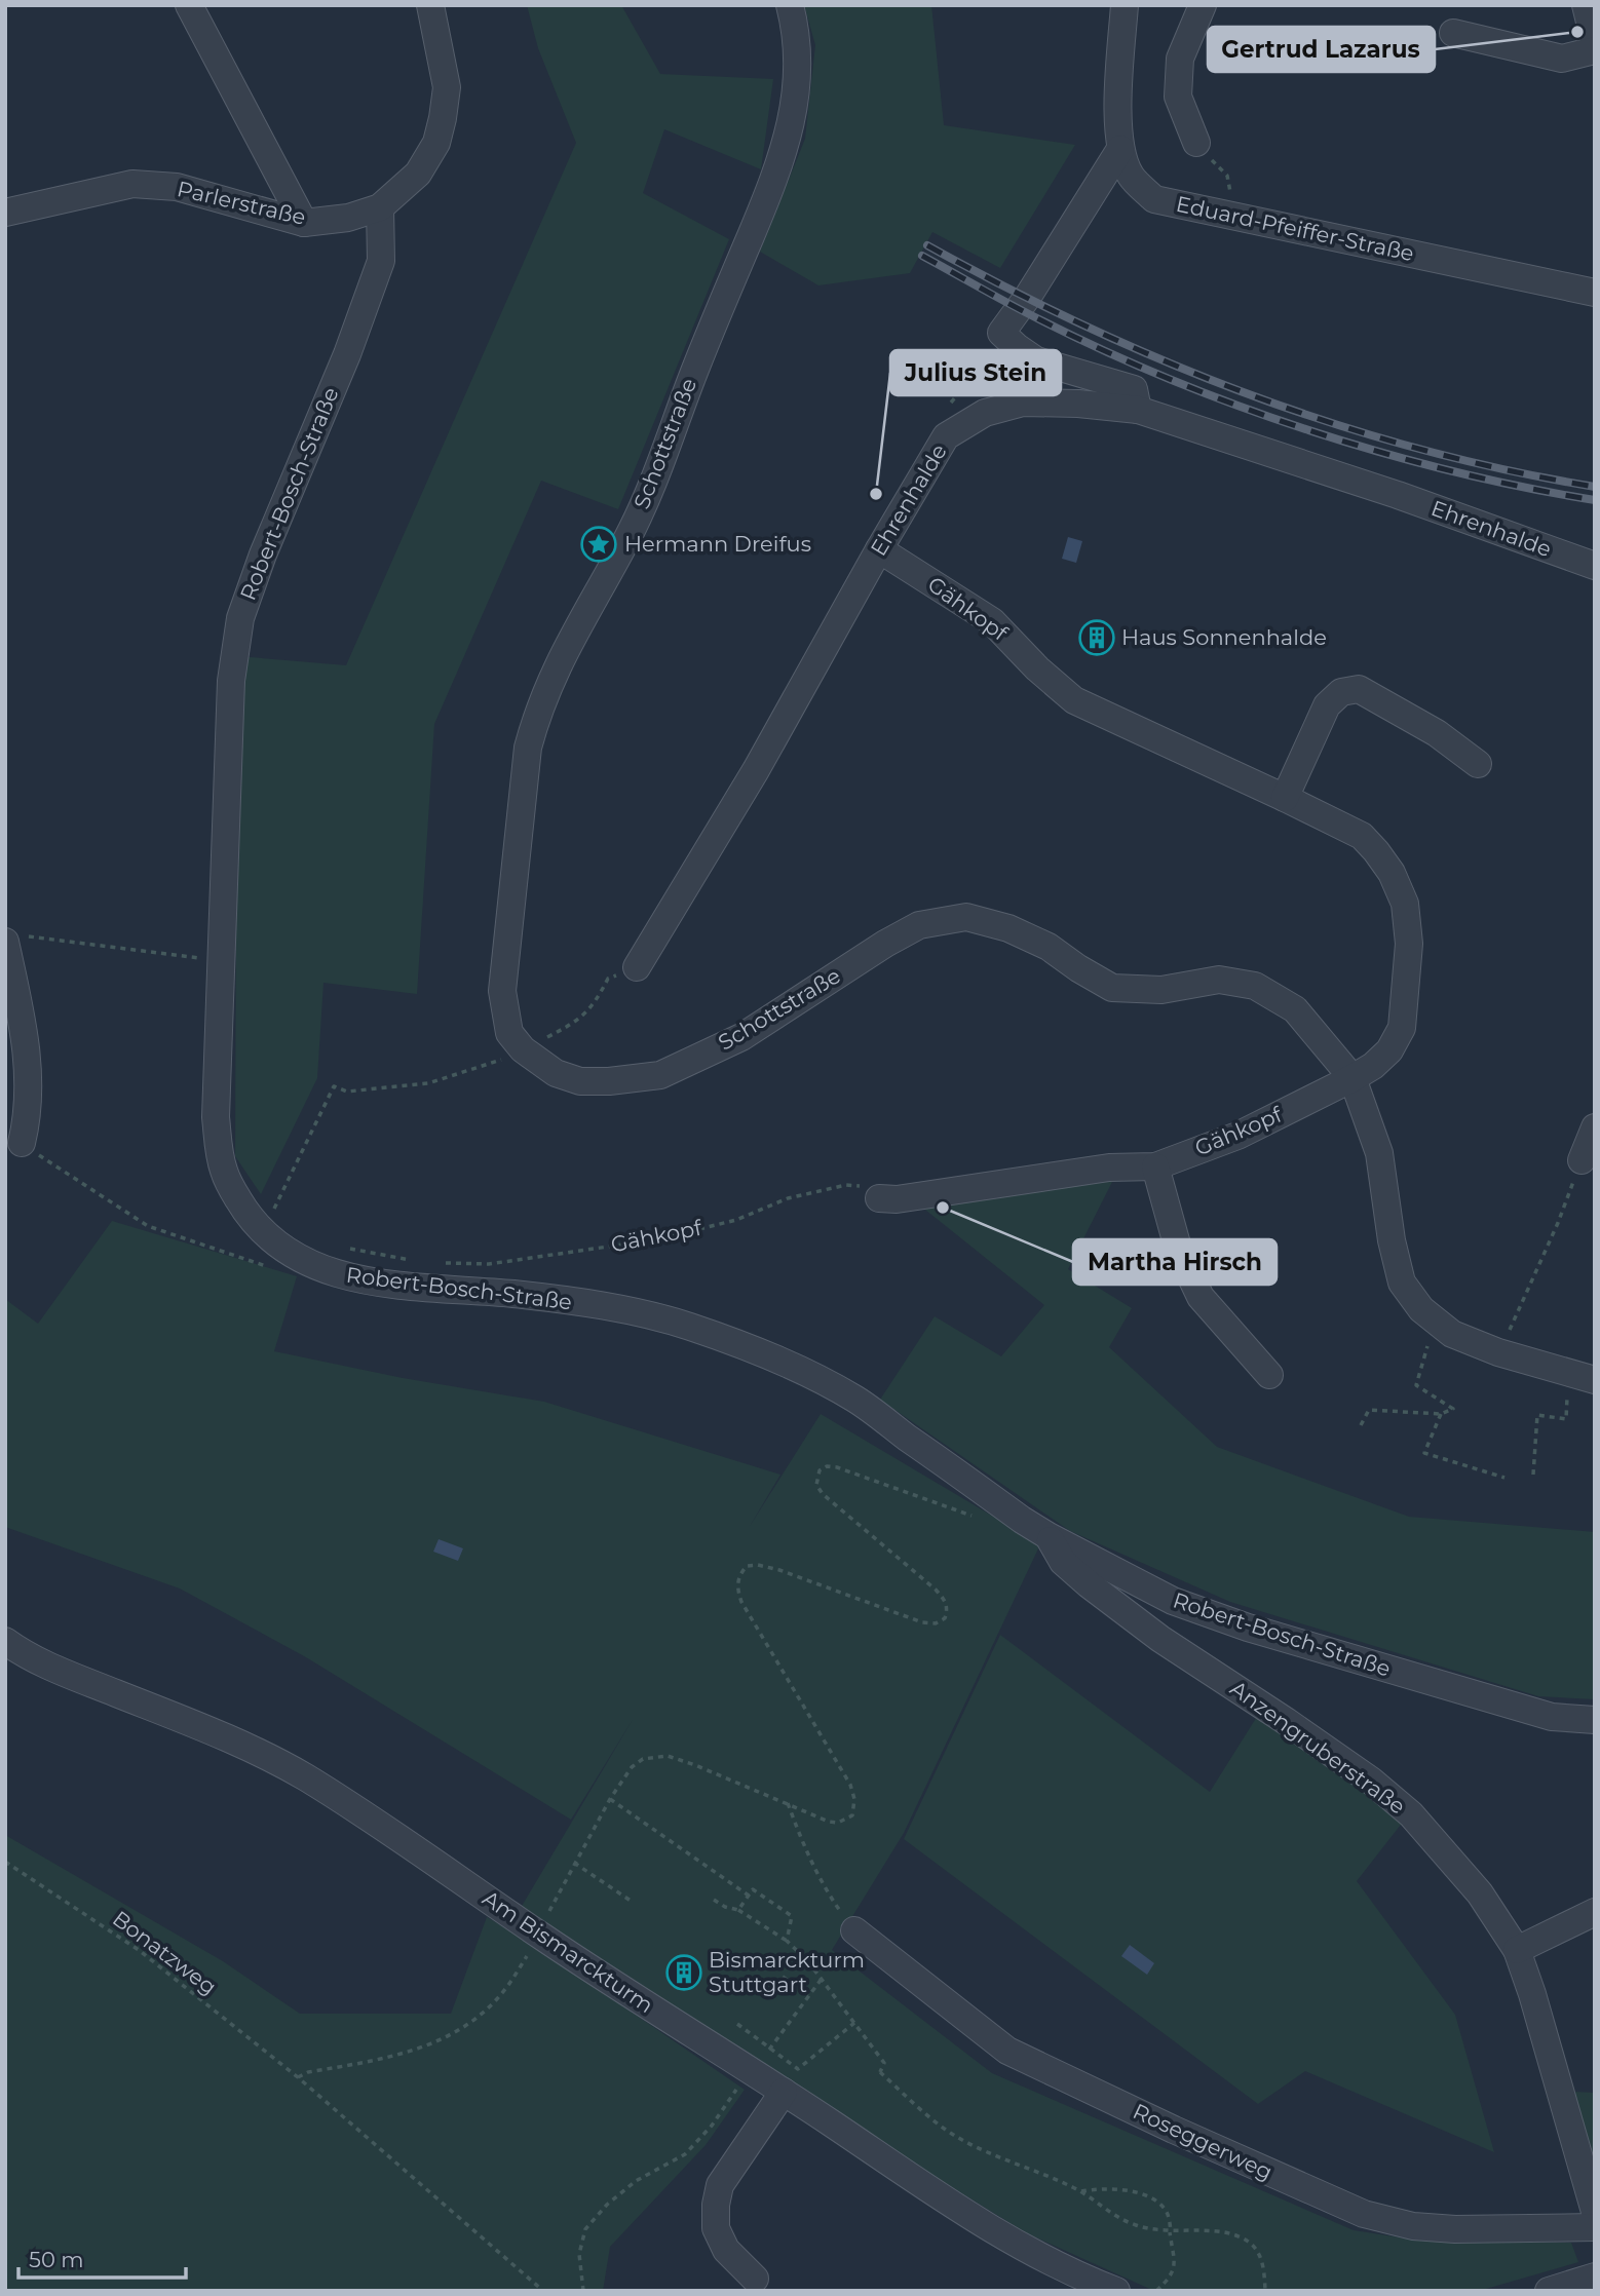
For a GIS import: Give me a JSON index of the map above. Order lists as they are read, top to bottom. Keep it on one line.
{"streets":{"street":["Parlerstraße","Eduard-Pfeiffer-Straße","Schottstraße","Robert-Bosch-Straße","Ehrenhalde","Gähkopf","Anzengruberstraße","Am Bismarckturm","Roseggerweg"],"path":["Bonatzweg"]},"crossings":[["Parlerstraße","Robert-Bosch-Straße"],["Schottstraße","Gähkopf"],["Robert-Bosch-Straße","Anzengruberstraße"],["Ehrenhalde","Gähkopf"]],"places":{"other":["Gertrud Lazarus","Julius Stein","Martha Hirsch"],"place":["Hermann Dreifus"],"building":["Haus Sonnenhalde","Bismarckturm Stuttgart"]},"scale_bar":"50 m"}
